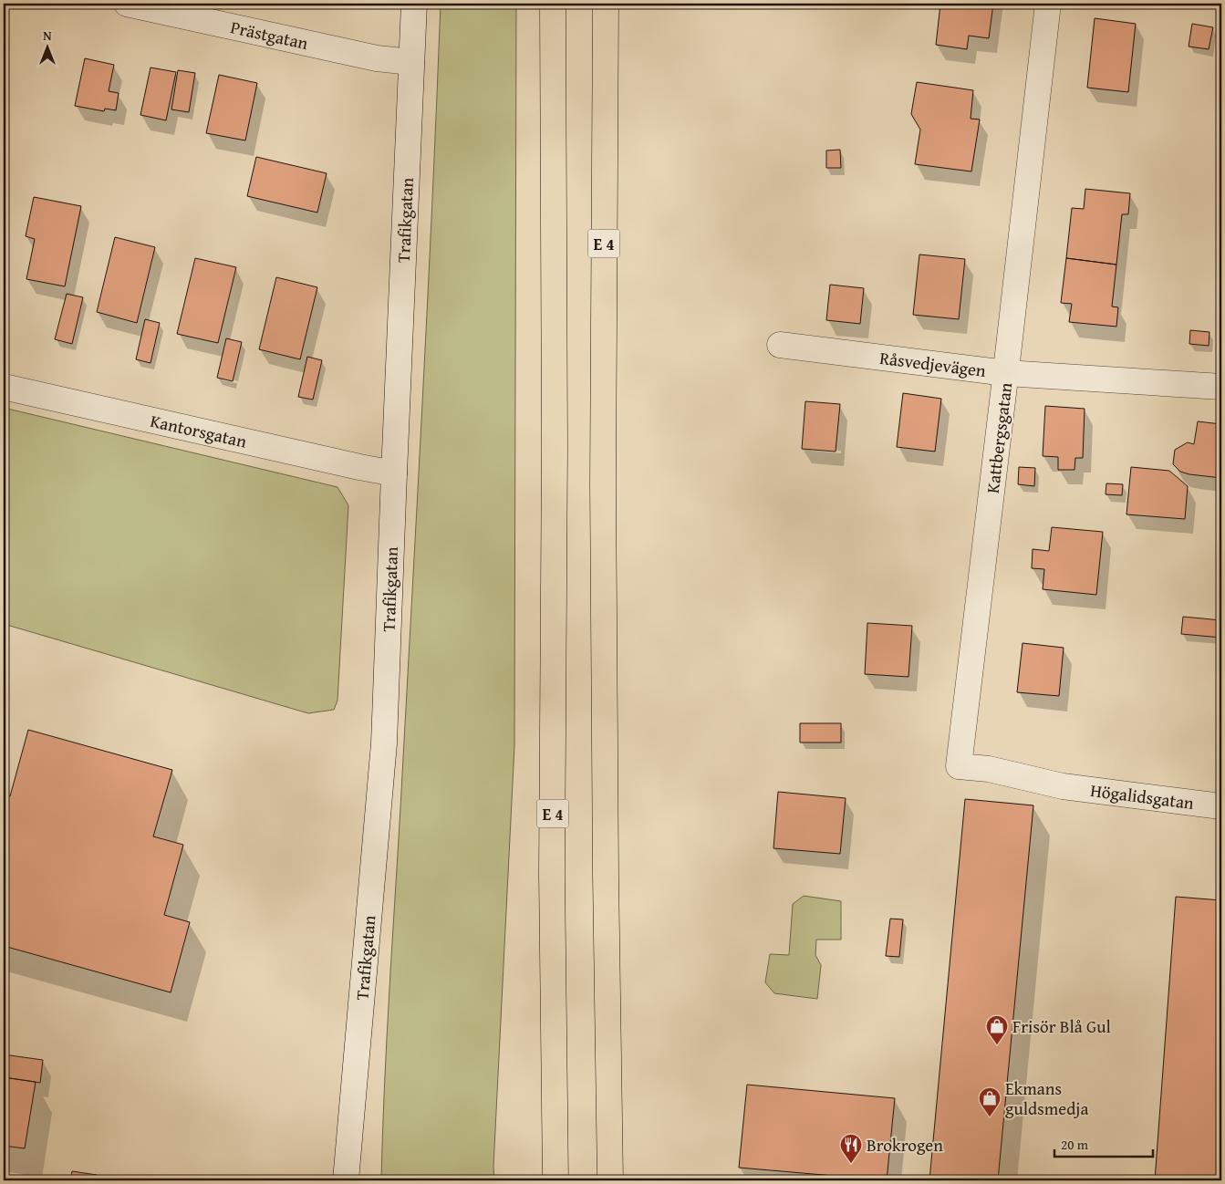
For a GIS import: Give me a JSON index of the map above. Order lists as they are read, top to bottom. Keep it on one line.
{"streets":{"highway":["E 4"],"street":["Prästgatan","Trafikgatan","Råsvedjevägen","Kantorsgatan","Kattbergsgatan","Högalidsgatan"]},"crossings":[["Prästgatan","Trafikgatan"],["Trafikgatan","Kantorsgatan"],["Råsvedjevägen","Kattbergsgatan"],["Kattbergsgatan","Högalidsgatan"]],"places":{"shop":["Frisör Blå Gul","Ekmans guldsmedja"],"restaurant":["Brokrogen"]},"scale_bar":"20 m","north":"top"}
